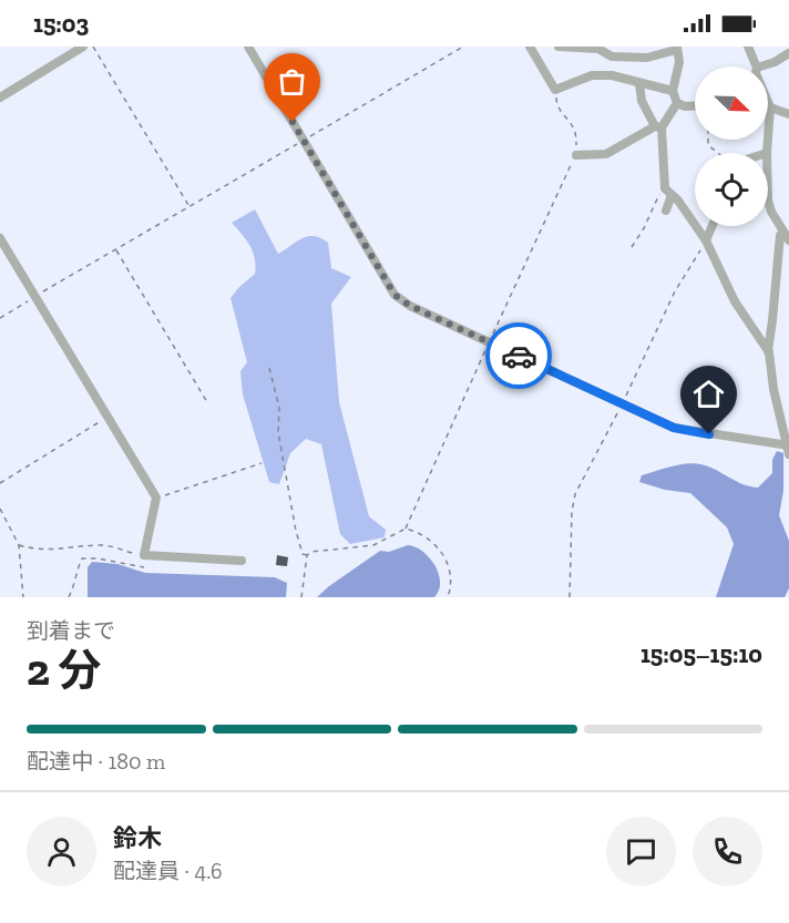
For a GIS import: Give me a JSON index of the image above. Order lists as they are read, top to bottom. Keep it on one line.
{"north":"bottom right","page":{"status":"15:03","heading":["2 分","到着まで","15:05–15:10"],"panel":["鈴木","配達員 · 4.6"],"bar":"配達中 · 180 m"}}
